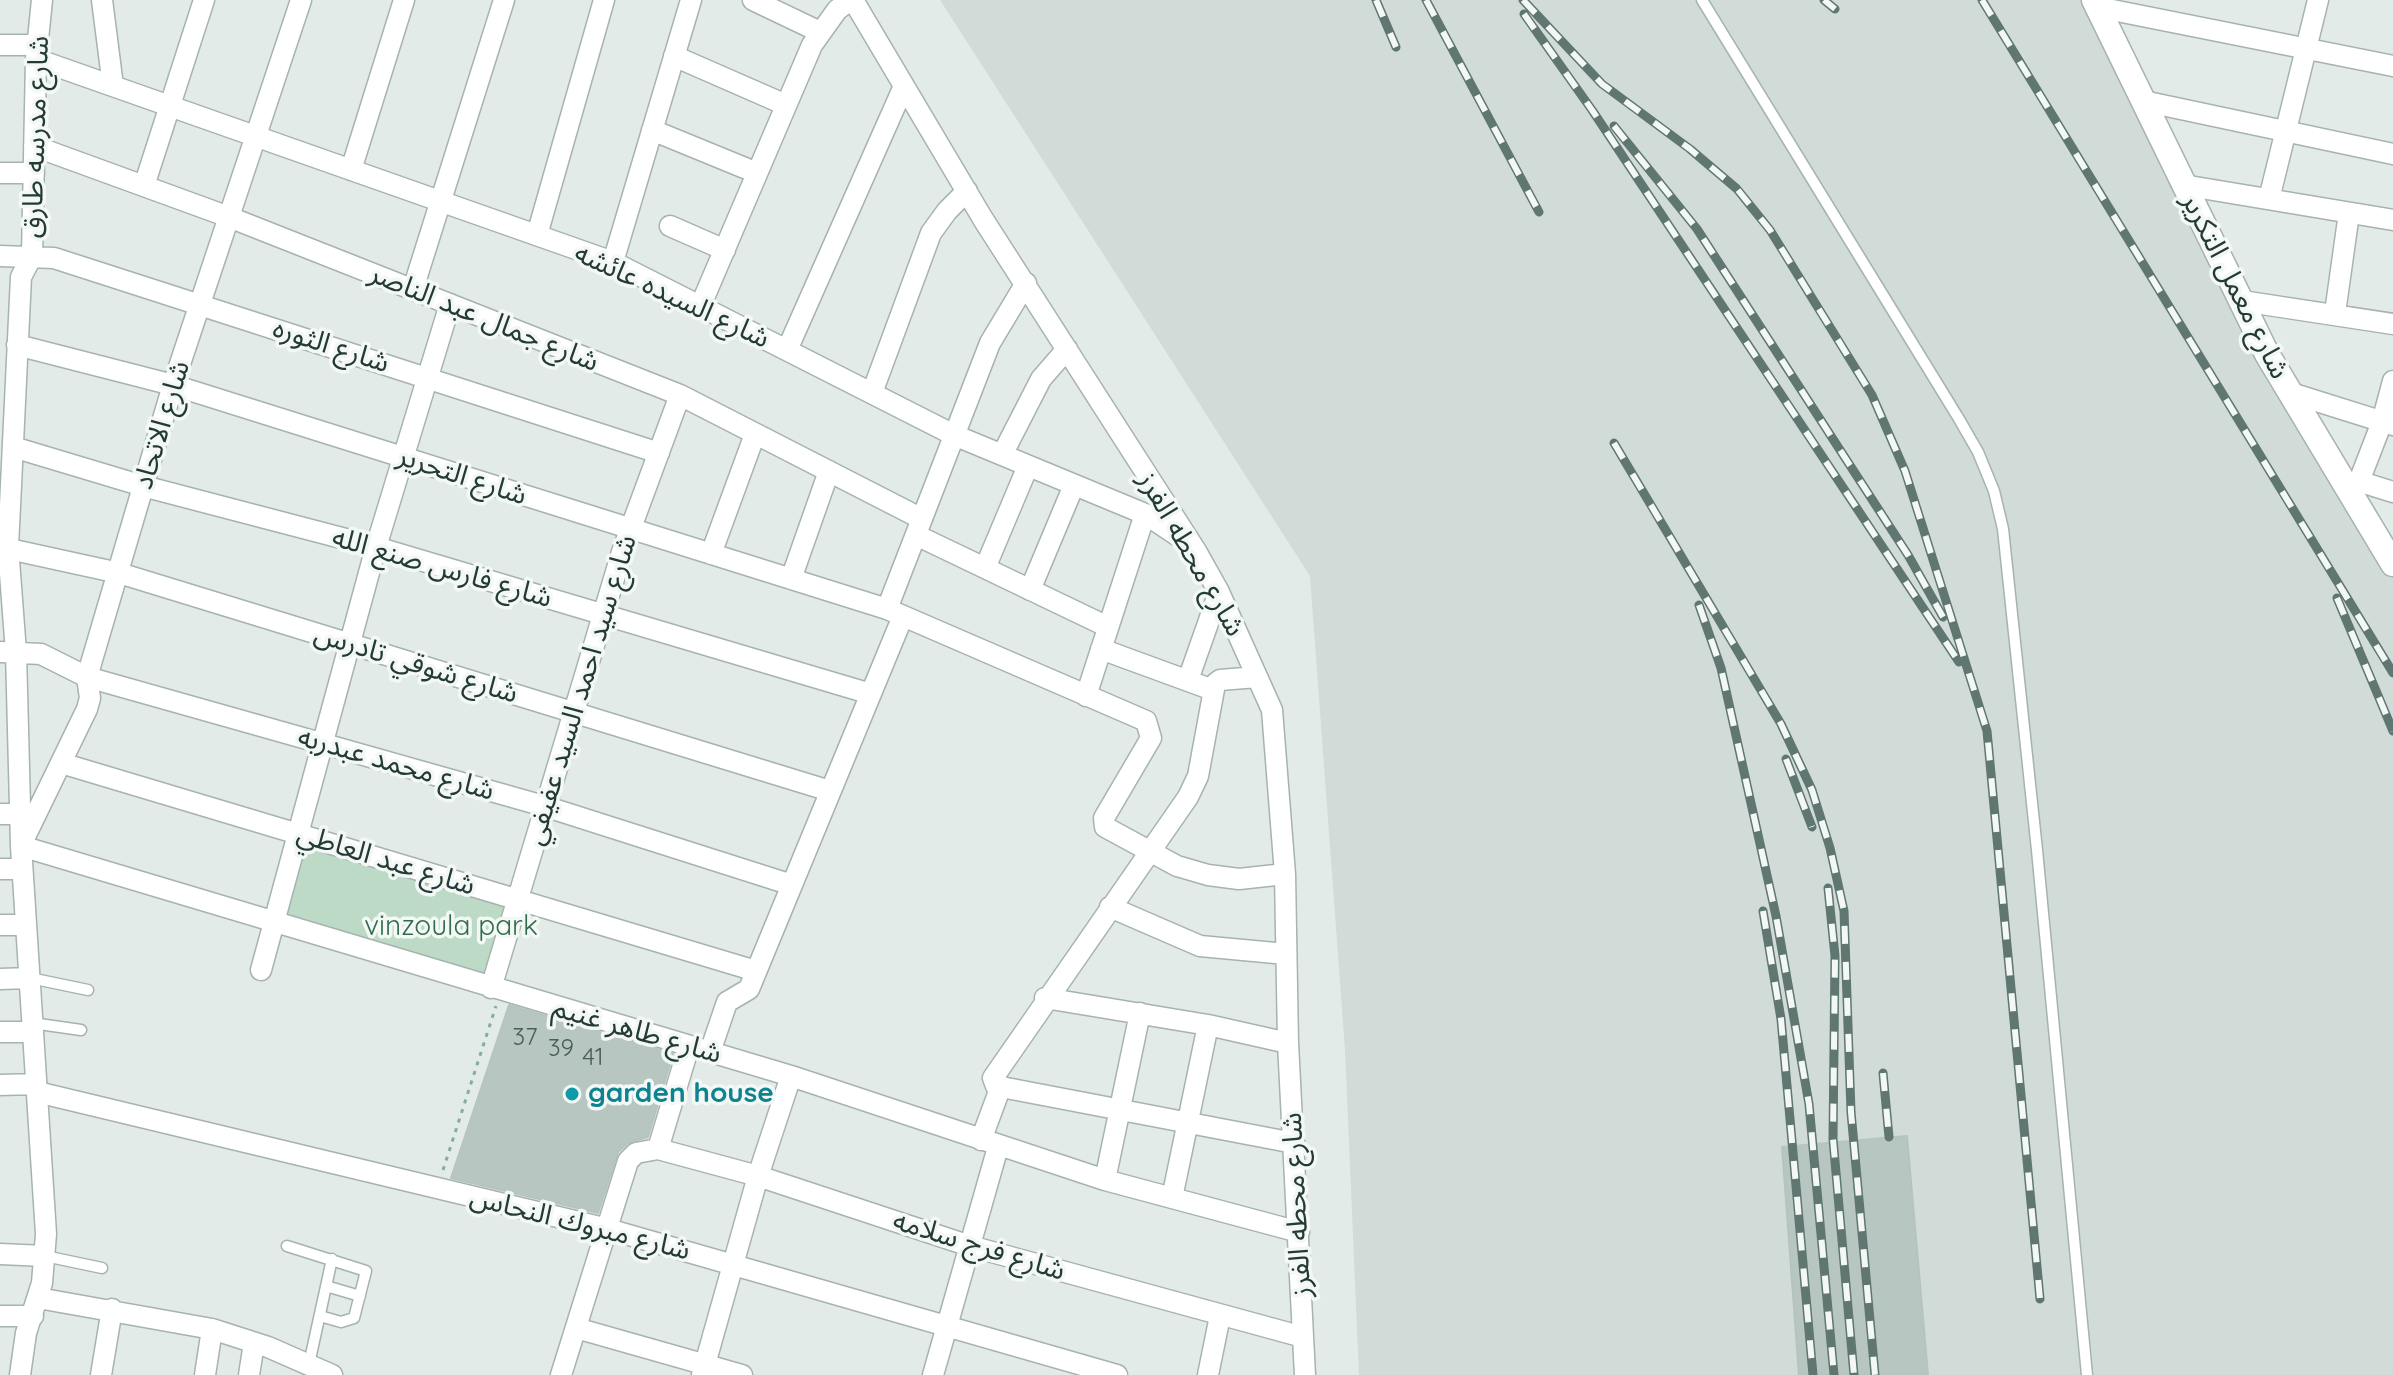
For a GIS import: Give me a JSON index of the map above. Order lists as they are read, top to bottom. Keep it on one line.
{"streets":{"street":["شارع مدرسه طارق","شارع معمل التكرير","شارع السيده عائشه","شارع جمال عبد الناصر","شارع الثوره","شارع الاتحاد","شارع التحرير","شارع محطه الفرز","شارع فارس صنع الله","شارع شوقي تادرس","شارع سيد احمد السيد عفيفي","شارع محمد عبدربه","شارع عبد العاطي","شارع طاهر غنيم","شارع مبروك النحاس","شارع فرج سلامه"]},"crossings":[["شارع مدرسه طارق","شارع السيده عائشه"],["شارع مدرسه طارق","شارع جمال عبد الناصر"],["شارع مدرسه طارق","شارع الثوره"],["شارع مدرسه طارق","شارع الاتحاد"],["شارع مدرسه طارق","شارع التحرير"],["شارع مدرسه طارق","شارع فارس صنع الله"],["شارع مدرسه طارق","شارع شوقي تادرس"],["شارع مدرسه طارق","شارع محمد عبدربه"],["شارع مدرسه طارق","شارع طاهر غنيم"],["شارع مدرسه طارق","شارع مبروك النحاس"],["شارع السيده عائشه","شارع الاتحاد"],["شارع السيده عائشه","شارع محطه الفرز"],["شارع جمال عبد الناصر","شارع الاتحاد"],["شارع جمال عبد الناصر","شارع سيد احمد السيد عفيفي"],["شارع الثوره","شارع الاتحاد"],["شارع الثوره","شارع سيد احمد السيد عفيفي"],["شارع الاتحاد","شارع التحرير"],["شارع الاتحاد","شارع فارس صنع الله"],["شارع الاتحاد","شارع شوقي تادرس"],["شارع الاتحاد","شارع محمد عبدربه"],["شارع الاتحاد","شارع عبد العاطي"],["شارع الاتحاد","شارع طاهر غنيم"],["شارع التحرير","شارع سيد احمد السيد عفيفي"],["شارع محطه الفرز","شارع طاهر غنيم"],["شارع محطه الفرز","شارع فرج سلامه"],["شارع فارس صنع الله","شارع سيد احمد السيد عفيفي"],["شارع شوقي تادرس","شارع سيد احمد السيد عفيفي"],["شارع سيد احمد السيد عفيفي","شارع محمد عبدربه"],["شارع سيد احمد السيد عفيفي","شارع عبد العاطي"],["شارع سيد احمد السيد عفيفي","شارع طاهر غنيم"]],"parks":["vinzoula park"],"places":["garden house"],"house_numbers":["37","39","41"]}
